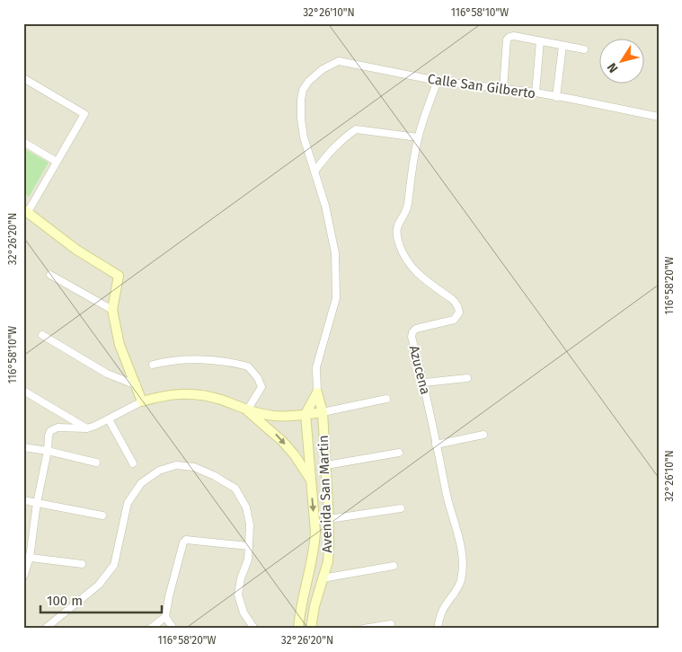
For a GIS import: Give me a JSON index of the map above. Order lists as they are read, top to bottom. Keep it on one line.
{"streets":{"street":["Calle San Gilberto","Azucena","Avenida San Martin"]},"scale_bar":"100 m","north":"bottom left","coordinates":["32°26'10\"N","116°58'10\"W","32°26'20\"N","116°58'20\"W"]}
